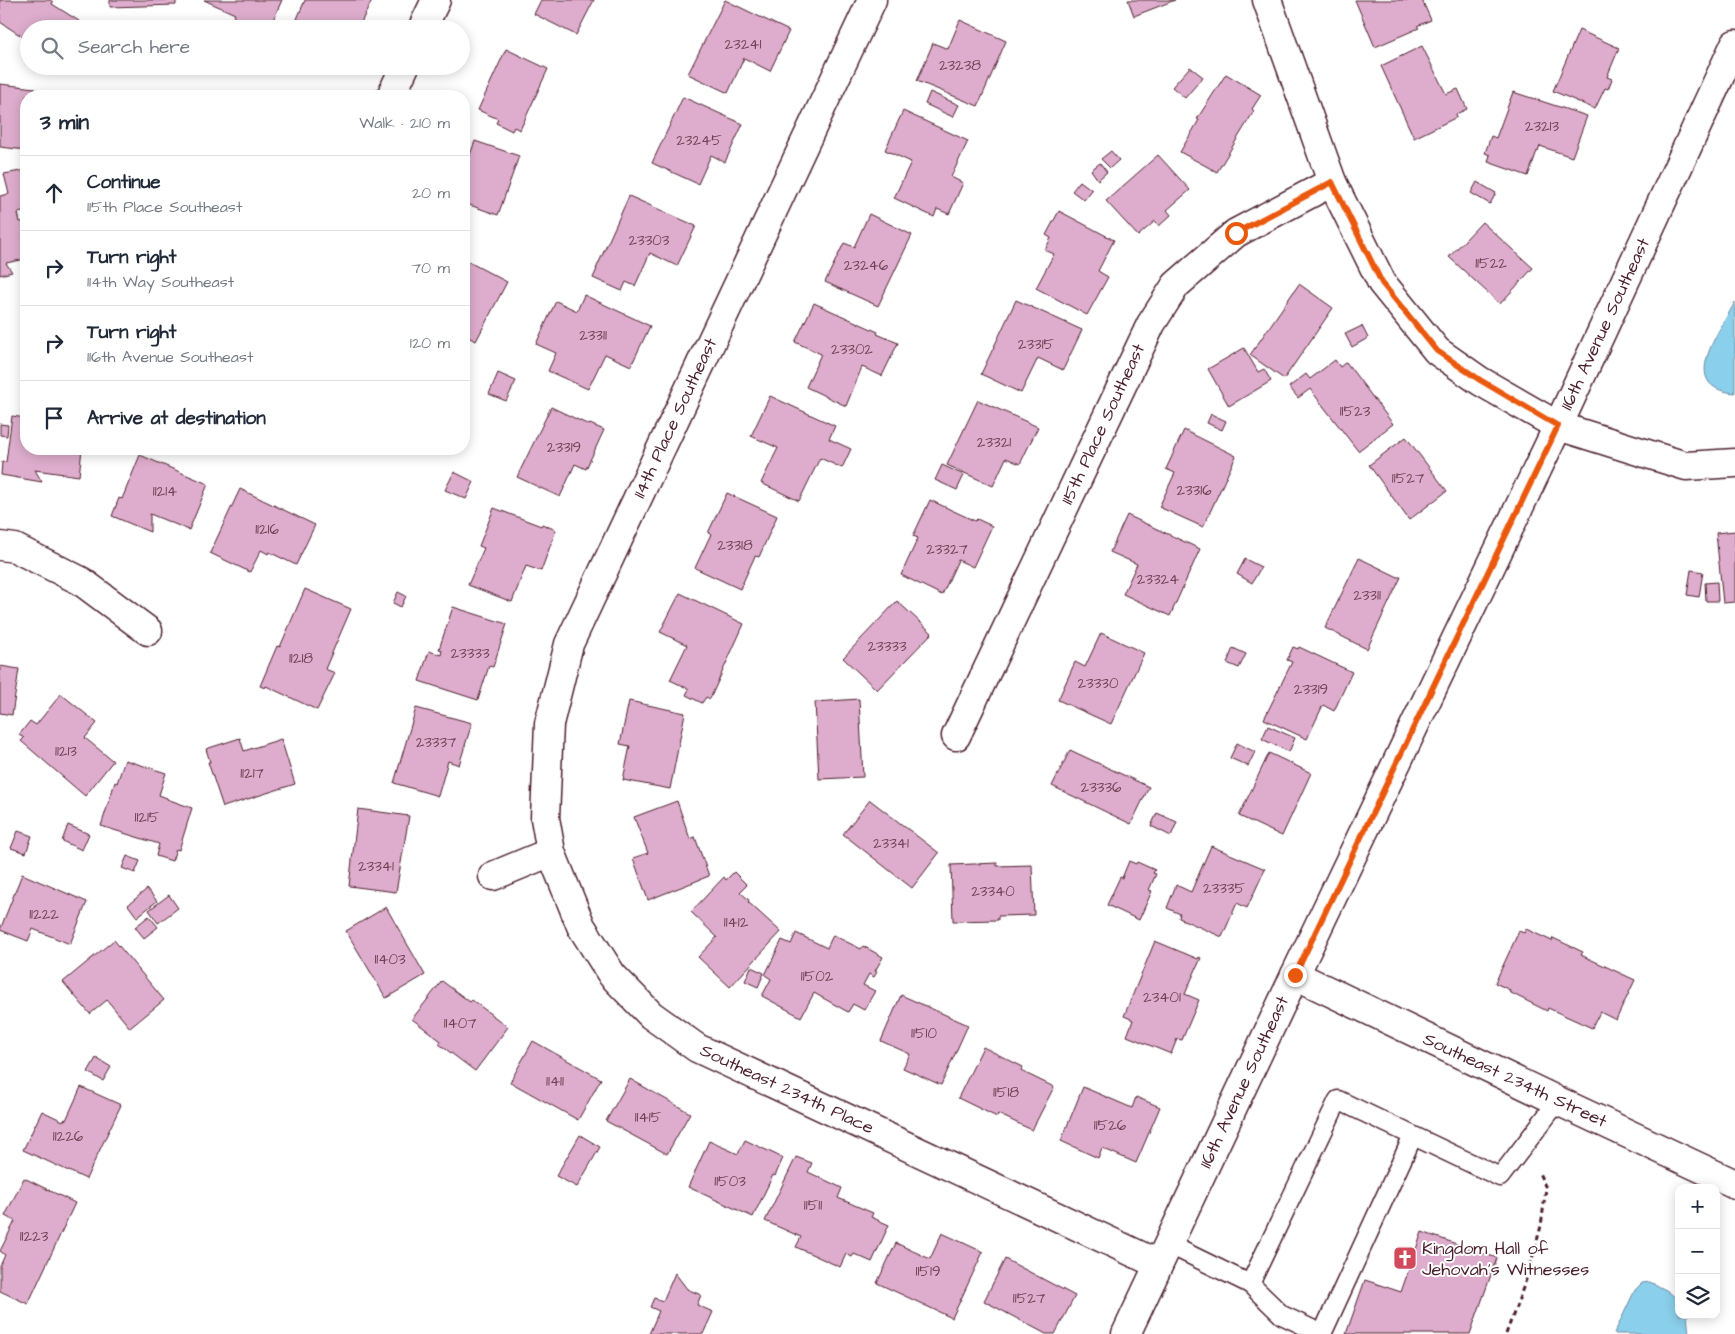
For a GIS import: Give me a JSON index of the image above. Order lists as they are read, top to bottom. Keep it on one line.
{"streets":{"street":["116th Avenue Southeast","114th Place Southeast","115th Place Southeast","Southeast 234th Street","Southeast 234th Place"]},"crossings":[["116th Avenue Southeast","Southeast 234th Street"],["116th Avenue Southeast","Southeast 234th Place"],["114th Place Southeast","Southeast 234th Place"]],"places":{"church":["Kingdom Hall of Jehovah's Witnesses"]},"house_numbers":["23241","23238","23213","23245","23303","11522","23246","23311","23315","23302","11523","23321","23319","11527","23316","11214","11216","23318","23327","23324","23311","23333","23333","11218","23330","23319","23337","11213","11217","23336","11215","23341","23341","23335","23340","11222","11412","11403","11502","23401","11407","11510","11411","11518","11415","11526","11226","11503","11511","11223","11519","11527"],"page":{"search":"Search here","heading":["3 min","Walk · 210 m"],"list":[["Continue","115th Place Southeast","20 m"],["Turn right","114th Way Southeast","70 m"],["Turn right","116th Avenue Southeast","120 m"],"Arrive at destination"],"map_buttons":["+","−"]}}
